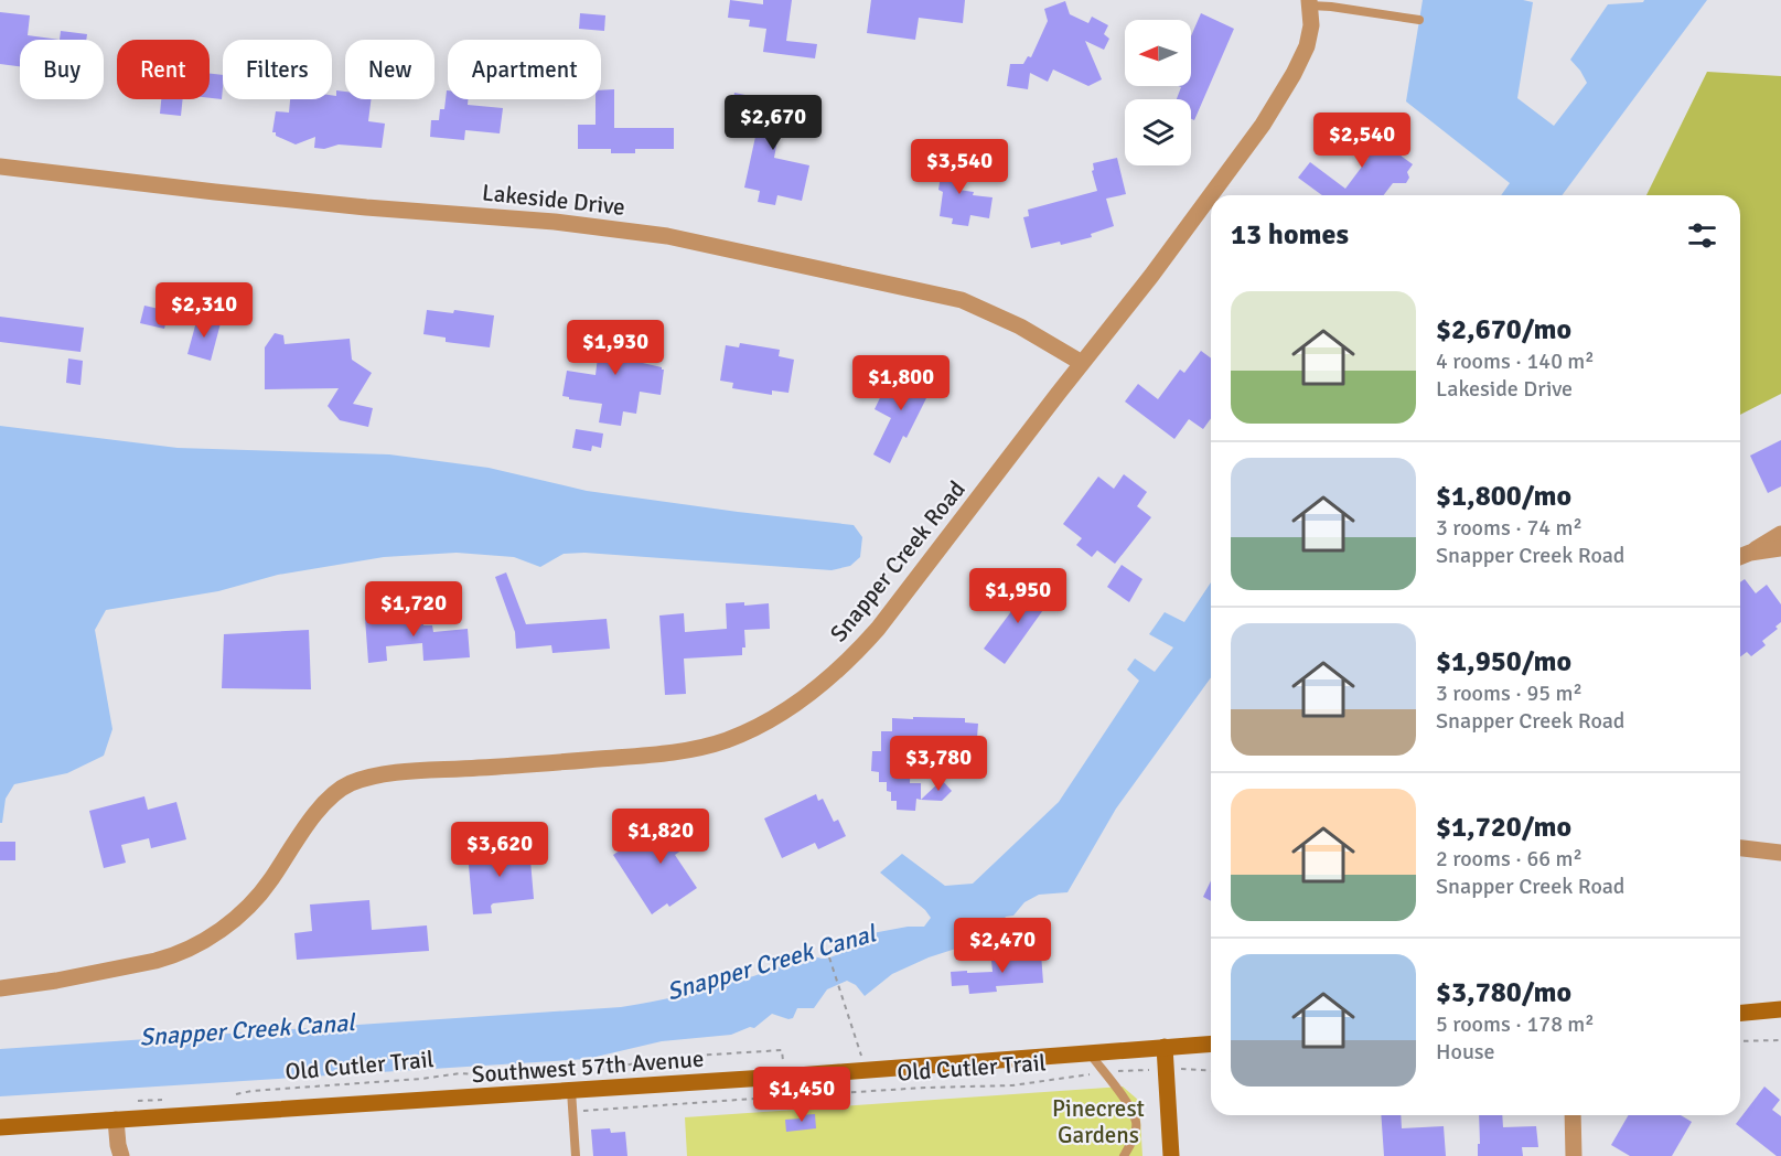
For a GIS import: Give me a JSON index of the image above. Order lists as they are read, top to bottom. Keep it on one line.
{"streets":{"main road":["Southwest 57th Avenue"],"street":["Lakeside Drive","Snapper Creek Road"],"path":["Old Cutler Trail"]},"crossings":[["Lakeside Drive","Snapper Creek Road"]],"water":["Snapper Creek Canal"],"parks":["Pinecrest Gardens"],"north":"left","page":{"chip":["Buy","Rent","Filters","New","Apartment"],"price":["$2,670","$2,540","$3,540","$2,310","$1,930","$1,800","$1,950","$1,720","$3,780","$1,820","$3,620","$2,470","$1,450"],"heading":"13 homes","list":[{"name":"$2,670/mo","note":"4 rooms · 140 m² · Lakeside Drive"},{"name":"$1,800/mo","note":"3 rooms · 74 m² · Snapper Creek Road"},{"name":"$1,950/mo","note":"3 rooms · 95 m² · Snapper Creek Road"},{"name":"$1,720/mo","note":"2 rooms · 66 m² · Snapper Creek Road"},{"name":"$3,780/mo","note":"5 rooms · 178 m² · House"}]}}
